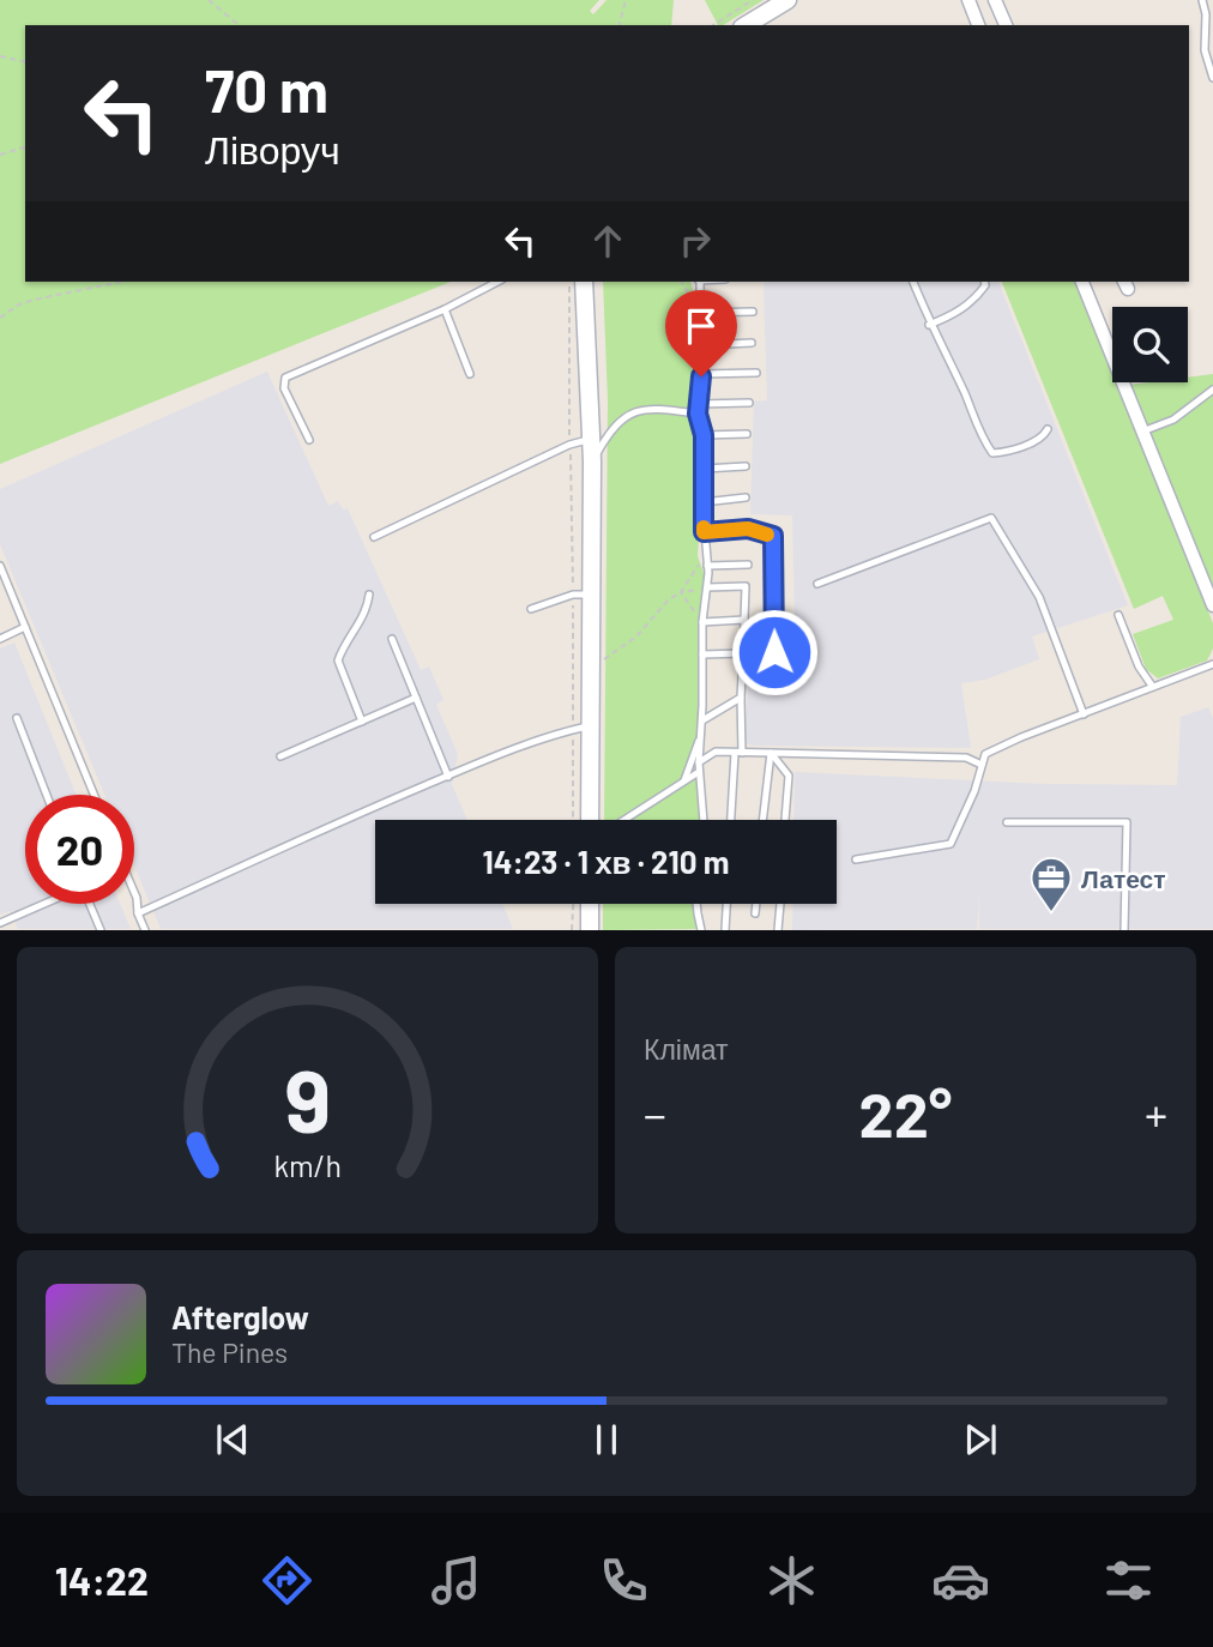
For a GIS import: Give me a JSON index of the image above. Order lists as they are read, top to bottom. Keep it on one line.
{"places":{"office":["Латест"]},"page":{"turn":["70 m","Ліворуч"],"limit":"20","trip":"14:23 · 1 хв · 210 m","tile":"Клімат","heat":["−","22°","+"],"song":["Afterglow","The Pines"],"tabs":"14:22","gauge":["9","km/h"]}}
